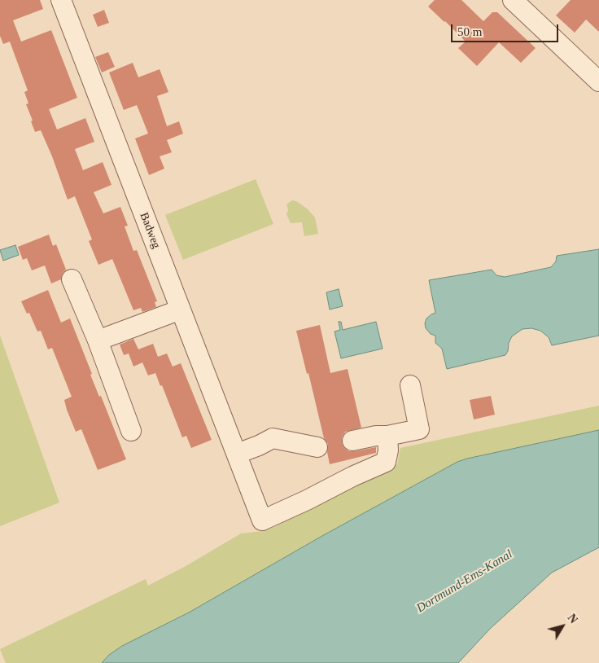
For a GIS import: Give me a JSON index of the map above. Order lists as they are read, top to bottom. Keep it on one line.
{"streets":{"street":["Badweg"]},"water":["Dortmund-Ems-Kanal"],"scale_bar":"50 m","north":"top right"}
